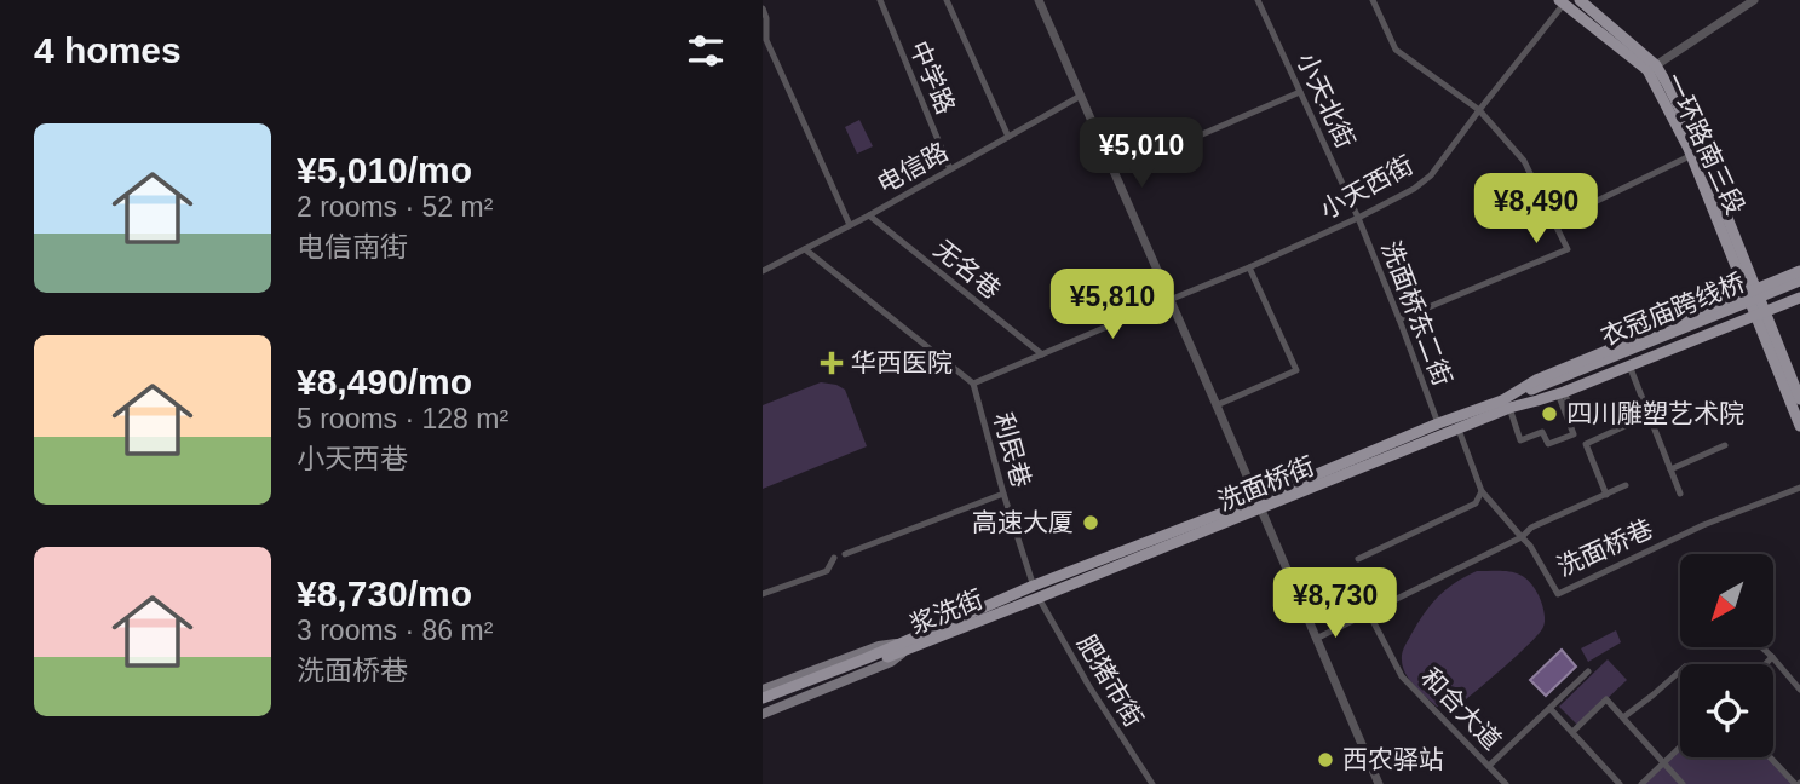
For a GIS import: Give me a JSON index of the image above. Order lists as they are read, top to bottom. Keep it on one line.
{"streets":{"main road":["一环路南三段","衣冠庙跨线桥","洗面桥街","浆洗街"],"street":["中学路","小天北街","电信路","小天西街","无名巷","洗面桥东二街","利民巷","洗面桥巷","肥猪市街","和合大道"]},"crossings":[["中学路","电信路"],["小天北街","小天西街"],["小天北街","洗面桥东二街"],["一环路南三段","小天西街"],["一环路南三段","洗面桥街"],["电信路","无名巷"],["小天西街","洗面桥东二街"],["小天西街","利民巷"],["无名巷","利民巷"],["衣冠庙跨线桥","洗面桥街"],["洗面桥东二街","洗面桥街"],["利民巷","洗面桥街"],["利民巷","浆洗街"],["利民巷","肥猪市街"],["洗面桥街","浆洗街"],["洗面桥街","肥猪市街"],["洗面桥巷","和合大道"],["浆洗街","肥猪市街"]],"places":{"health":["华西医院"],"other":["四川雕塑艺术院","高速大厦","西农驿站"]},"north":"bottom left","page":{"heading":"4 homes","list":[{"name":"¥5,010/mo","note":"2 rooms · 52 m² · 电信南街"},{"name":"¥8,490/mo","note":"5 rooms · 128 m² · 小天西巷"},{"name":"¥8,730/mo","note":"3 rooms · 86 m² · 洗面桥巷"}],"price":["¥5,010","¥8,490","¥5,810","¥8,730"]}}
